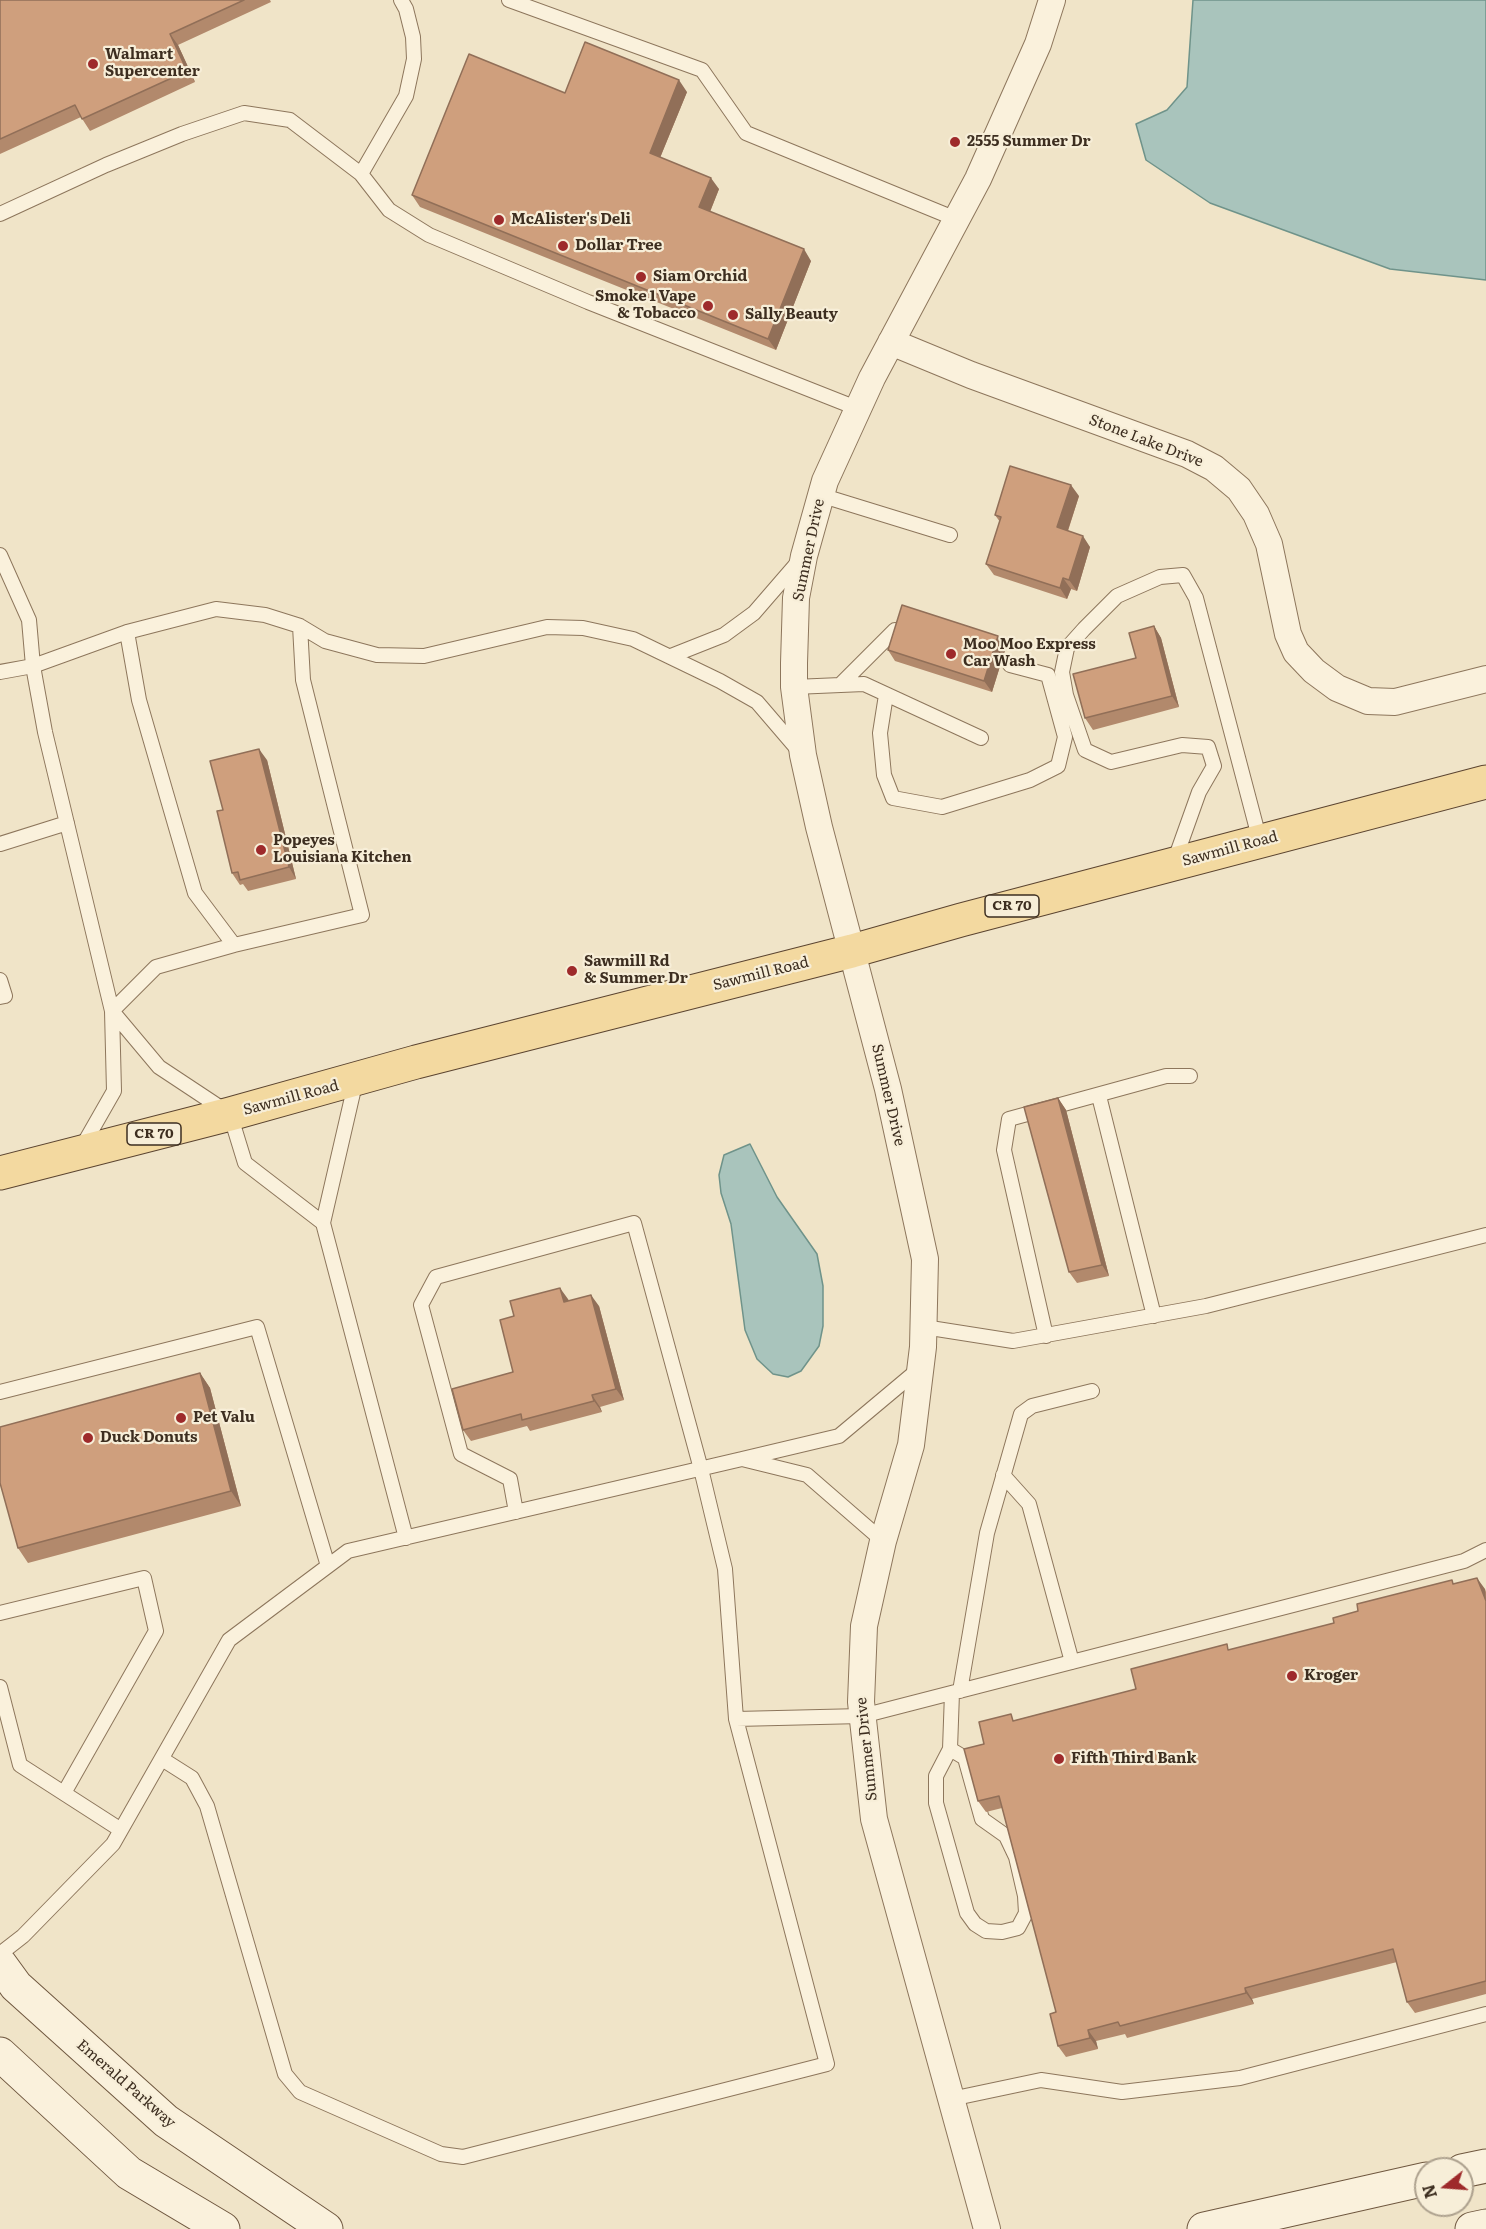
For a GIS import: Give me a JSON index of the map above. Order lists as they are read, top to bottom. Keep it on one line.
{"streets":{"main road":["Sawmill Road","CR 70","Emerald Parkway"],"street":["Stone Lake Drive","Summer Drive"]},"crossings":[["Stone Lake Drive","Summer Drive"],["Summer Drive","Sawmill Road"]],"places":["Walmart Supercenter","2555 Summer Dr","McAlister's Deli","Dollar Tree","Siam Orchid","Smoke 1 Vape & Tobacco","Sally Beauty","Moo Moo Express Car Wash","Popeyes Louisiana Kitchen","Sawmill Rd & Summer Dr","Pet Valu","Duck Donuts","Kroger","Fifth Third Bank"],"north":"left"}
